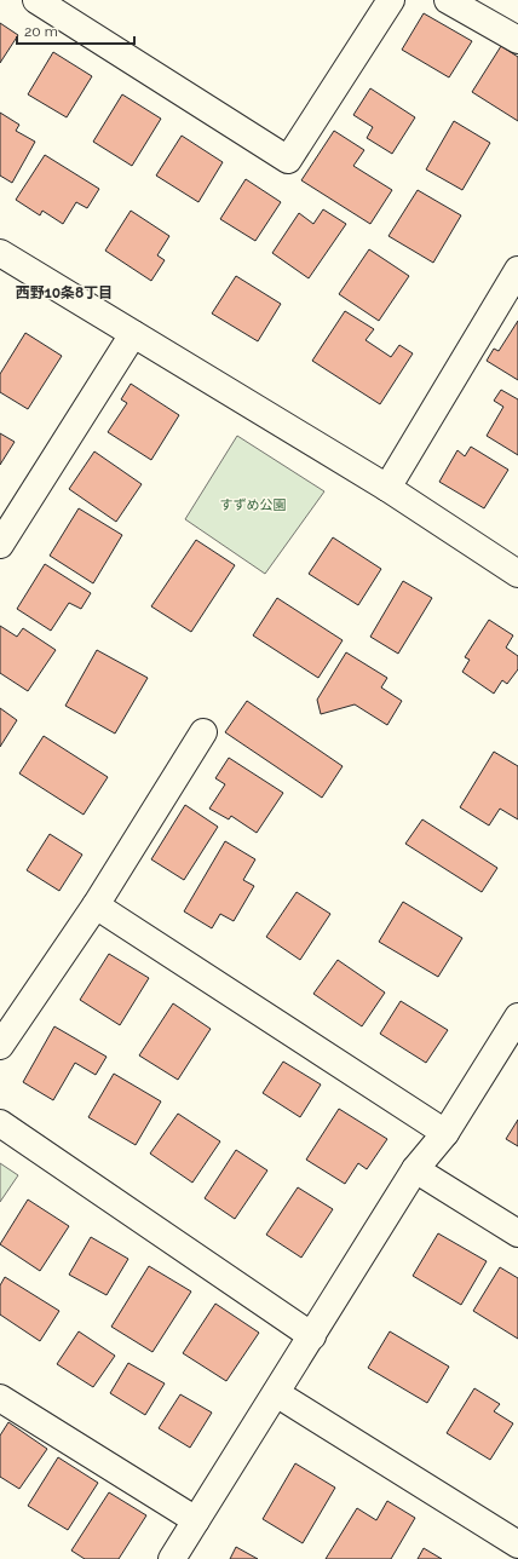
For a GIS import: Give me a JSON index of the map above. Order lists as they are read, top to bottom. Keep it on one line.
{"districts":["西野10条8丁目"],"parks":["すずめ公園"],"scale_bar":"20 m"}
